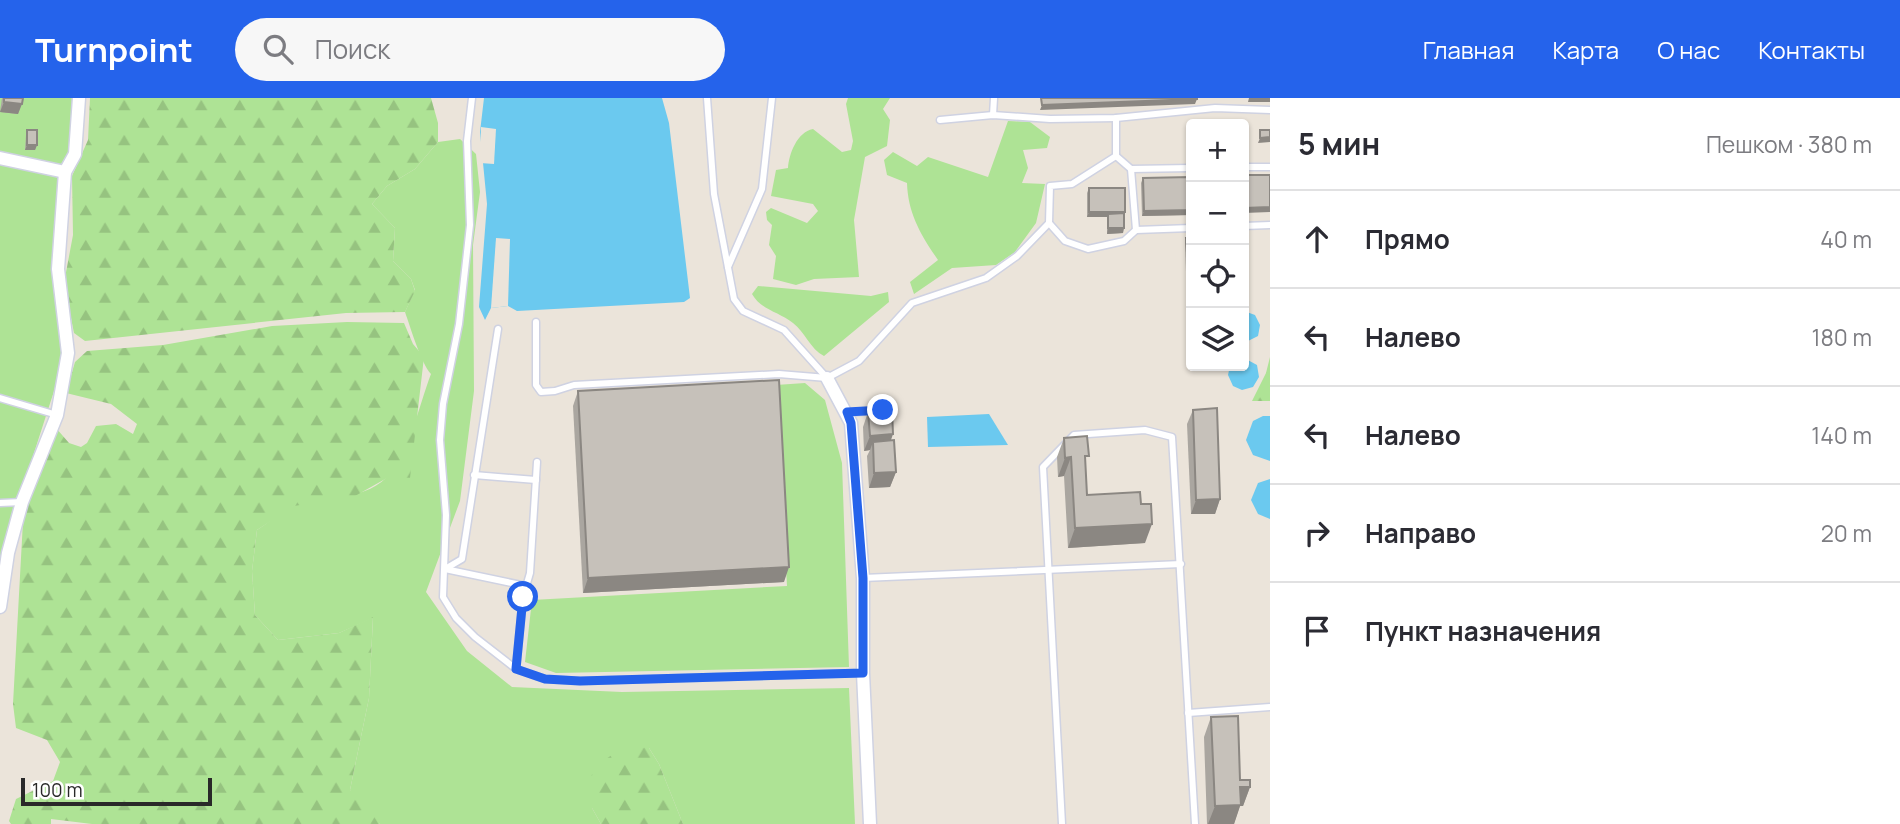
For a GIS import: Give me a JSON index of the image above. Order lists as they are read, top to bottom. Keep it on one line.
{"scale_bar":"100 m","page":{"header":"Turnpoint","search":"Поиск","nav":["Главная","Карта","О нас","Контакты"],"heading":["5 мин","Пешком · 380 m"],"map_buttons":["+","−"],"list":[["Прямо","40 m"],["Налево","180 m"],["Налево","140 m"],["Направо","20 m"],"Пункт назначения"],"scale":"100 m"}}
